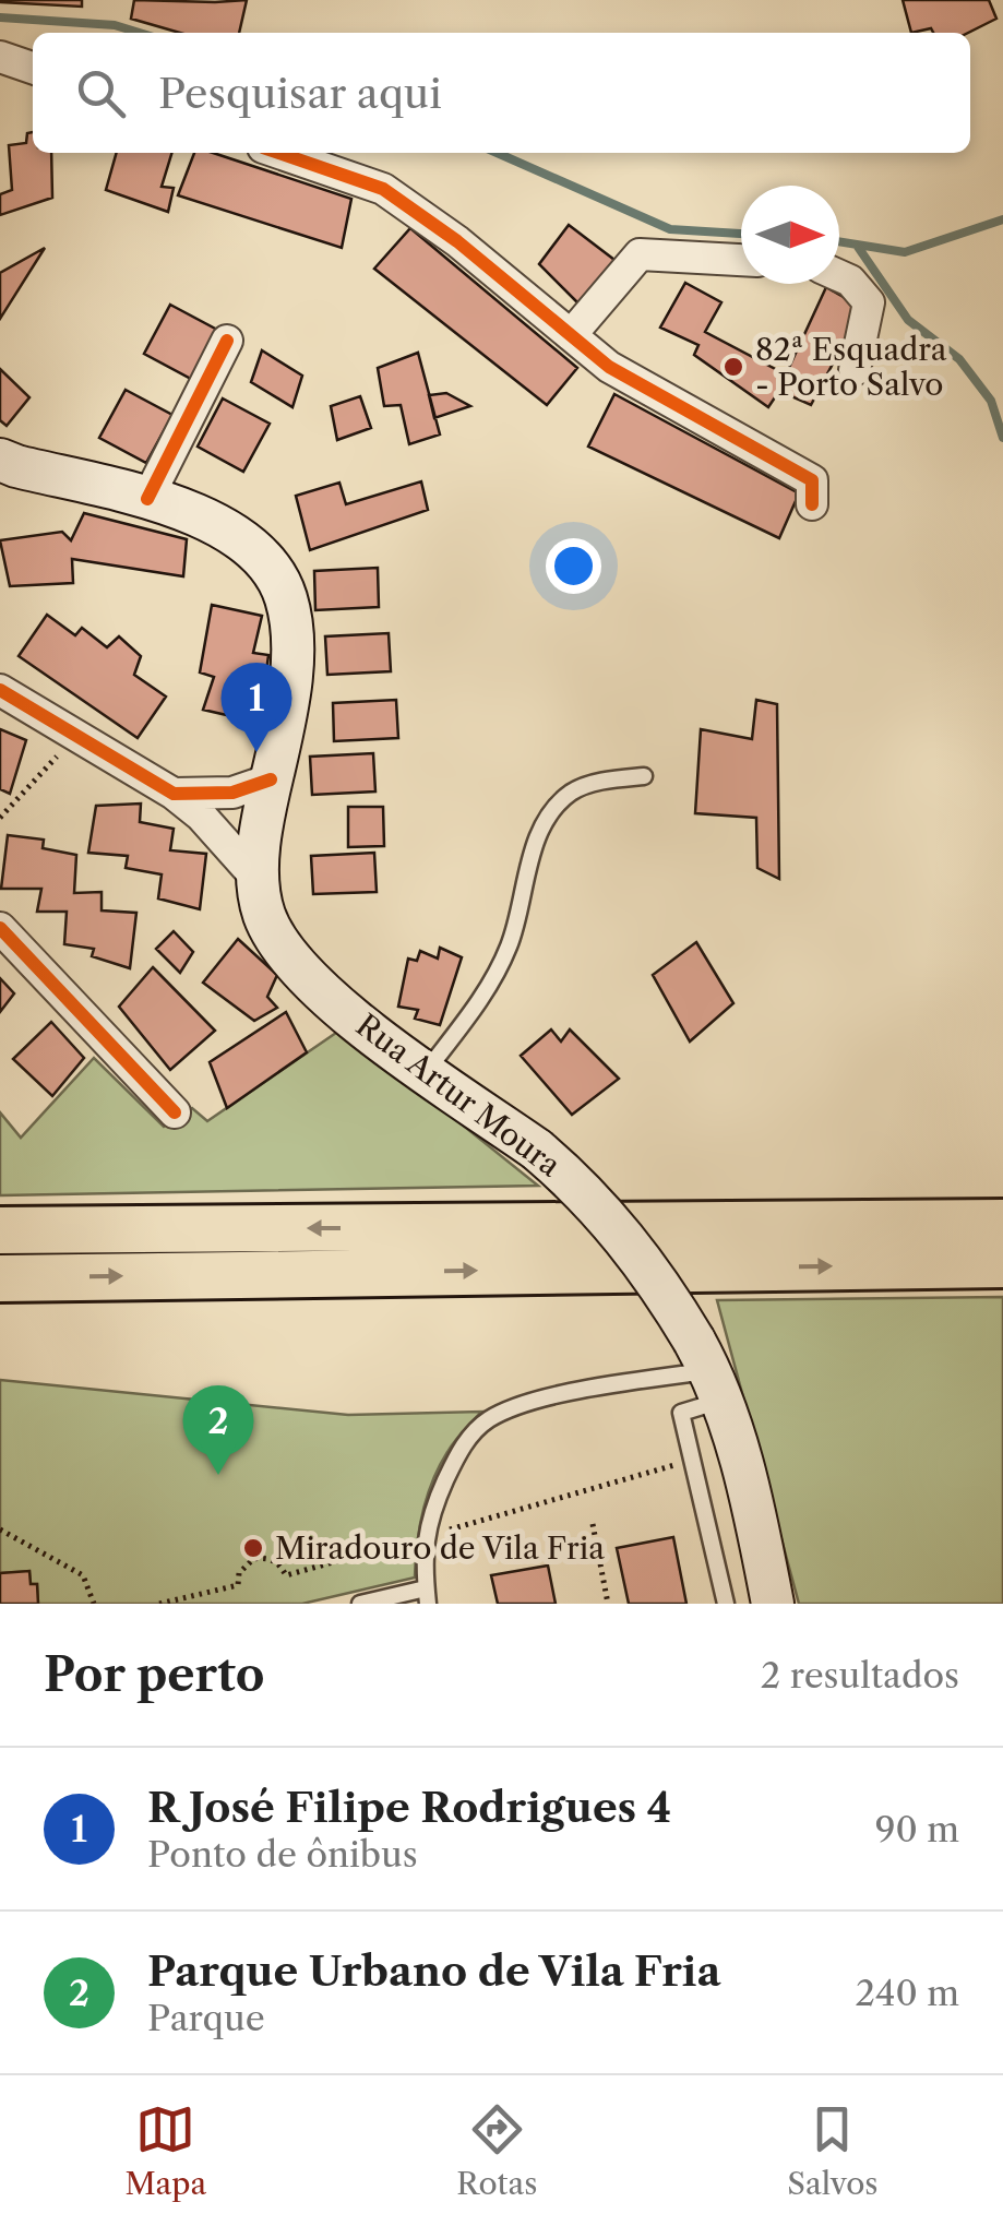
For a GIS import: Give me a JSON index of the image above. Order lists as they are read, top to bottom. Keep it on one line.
{"streets":{"main road":["Rua Artur Moura"]},"places":["82ª Esquadra - Porto Salvo","Miradouro de Vila Fria"],"north":"right","page":{"search":"Pesquisar aqui","pins":["1","2"],"heading":["Por perto","2 resultados"],"list":[{"mark":"1","name":"R José Filipe Rodrigues 4","note":"Ponto de ônibus","value":"90 m"},{"mark":"2","name":"Parque Urbano de Vila Fria","note":"Parque","value":"240 m"}],"nav":["Mapa","Rotas","Salvos"]}}
